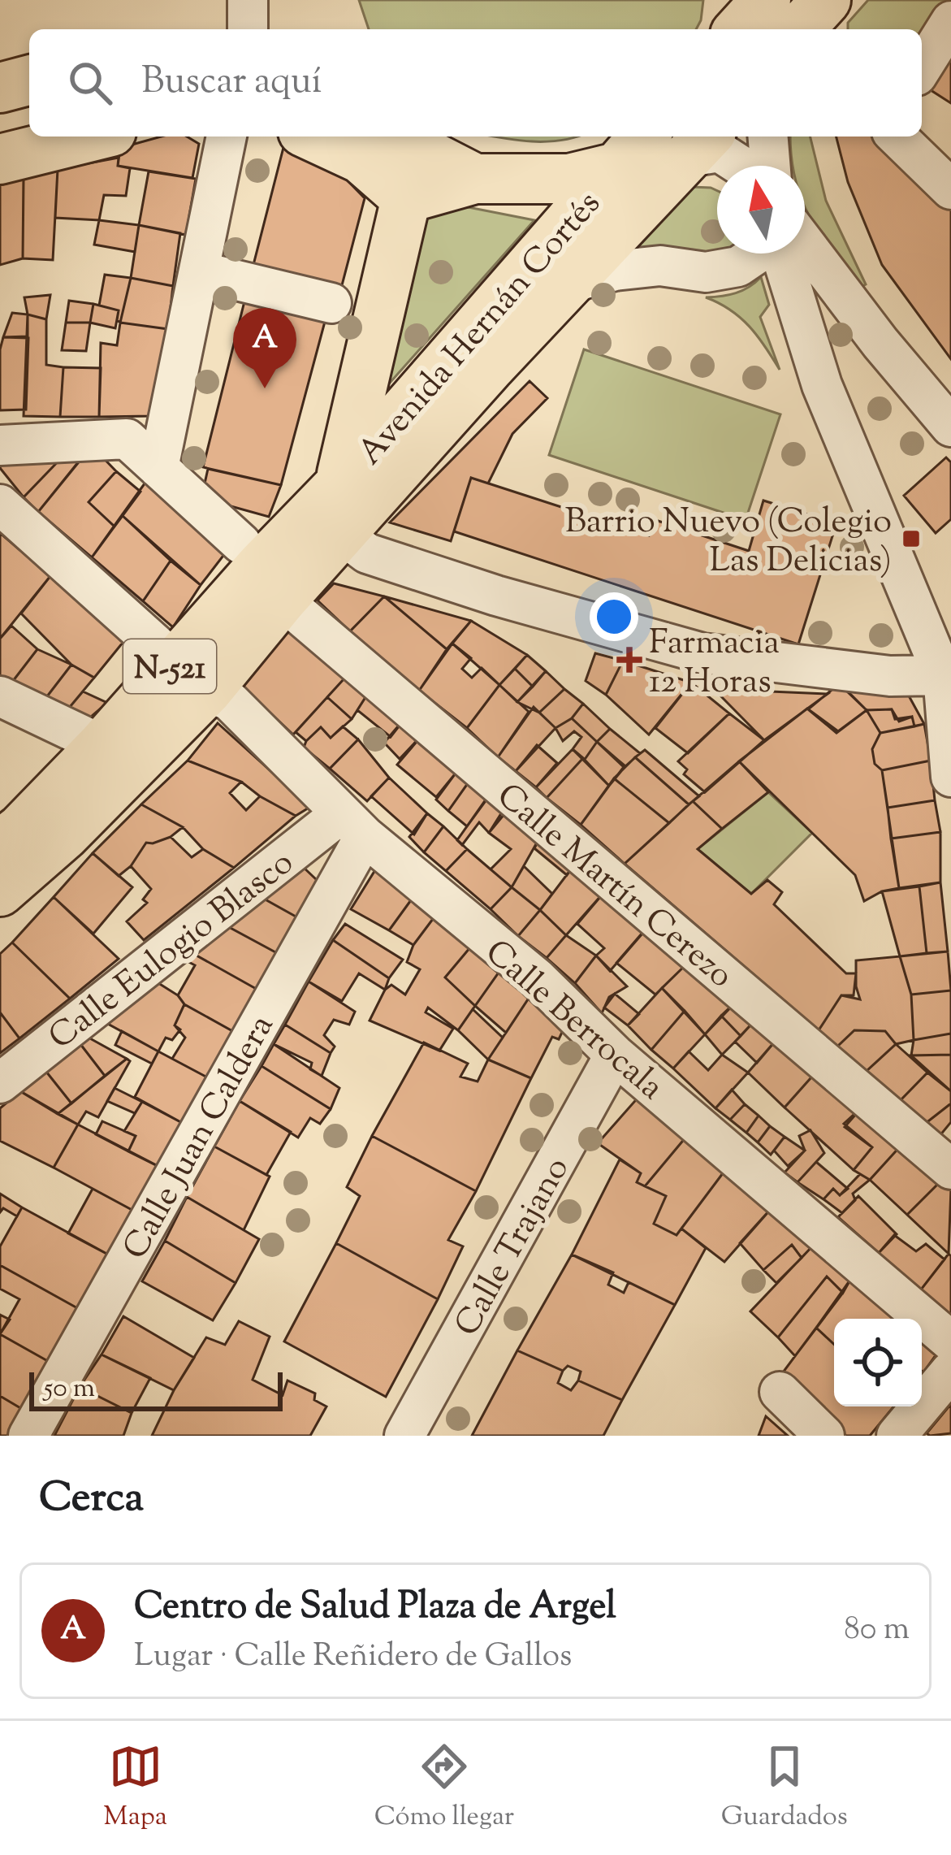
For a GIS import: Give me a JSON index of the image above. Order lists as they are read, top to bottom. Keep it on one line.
{"streets":{"main road":["Avenida Hernán Cortés","N-521"],"street":["Calle Martín Cerezo","Calle Eulogio Blasco","Calle Berrocala","Calle Juan Caldera","Calle Trajano"]},"crossings":[["Avenida Hernán Cortés","N-521"],["Avenida Hernán Cortés","Calle Martín Cerezo"],["Avenida Hernán Cortés","Calle Berrocala"],["Calle Eulogio Blasco","Calle Berrocala"],["Calle Eulogio Blasco","Calle Juan Caldera"],["Calle Berrocala","Calle Juan Caldera"],["Calle Berrocala","Calle Trajano"]],"places":{"transit":["Barrio Nuevo (Colegio Las Delicias)"],"health":["Farmacia 12 Horas"]},"scale_bar":"50 m","north":"top","page":{"search":"Buscar aquí","pins":"A","scale":"50 m","heading":"Cerca","list":[{"mark":"A","name":"Centro de Salud Plaza de Argel","note":"Lugar · Calle Reñidero de Gallos","value":"80 m"}],"nav":["Mapa","Cómo llegar","Guardados"]}}
